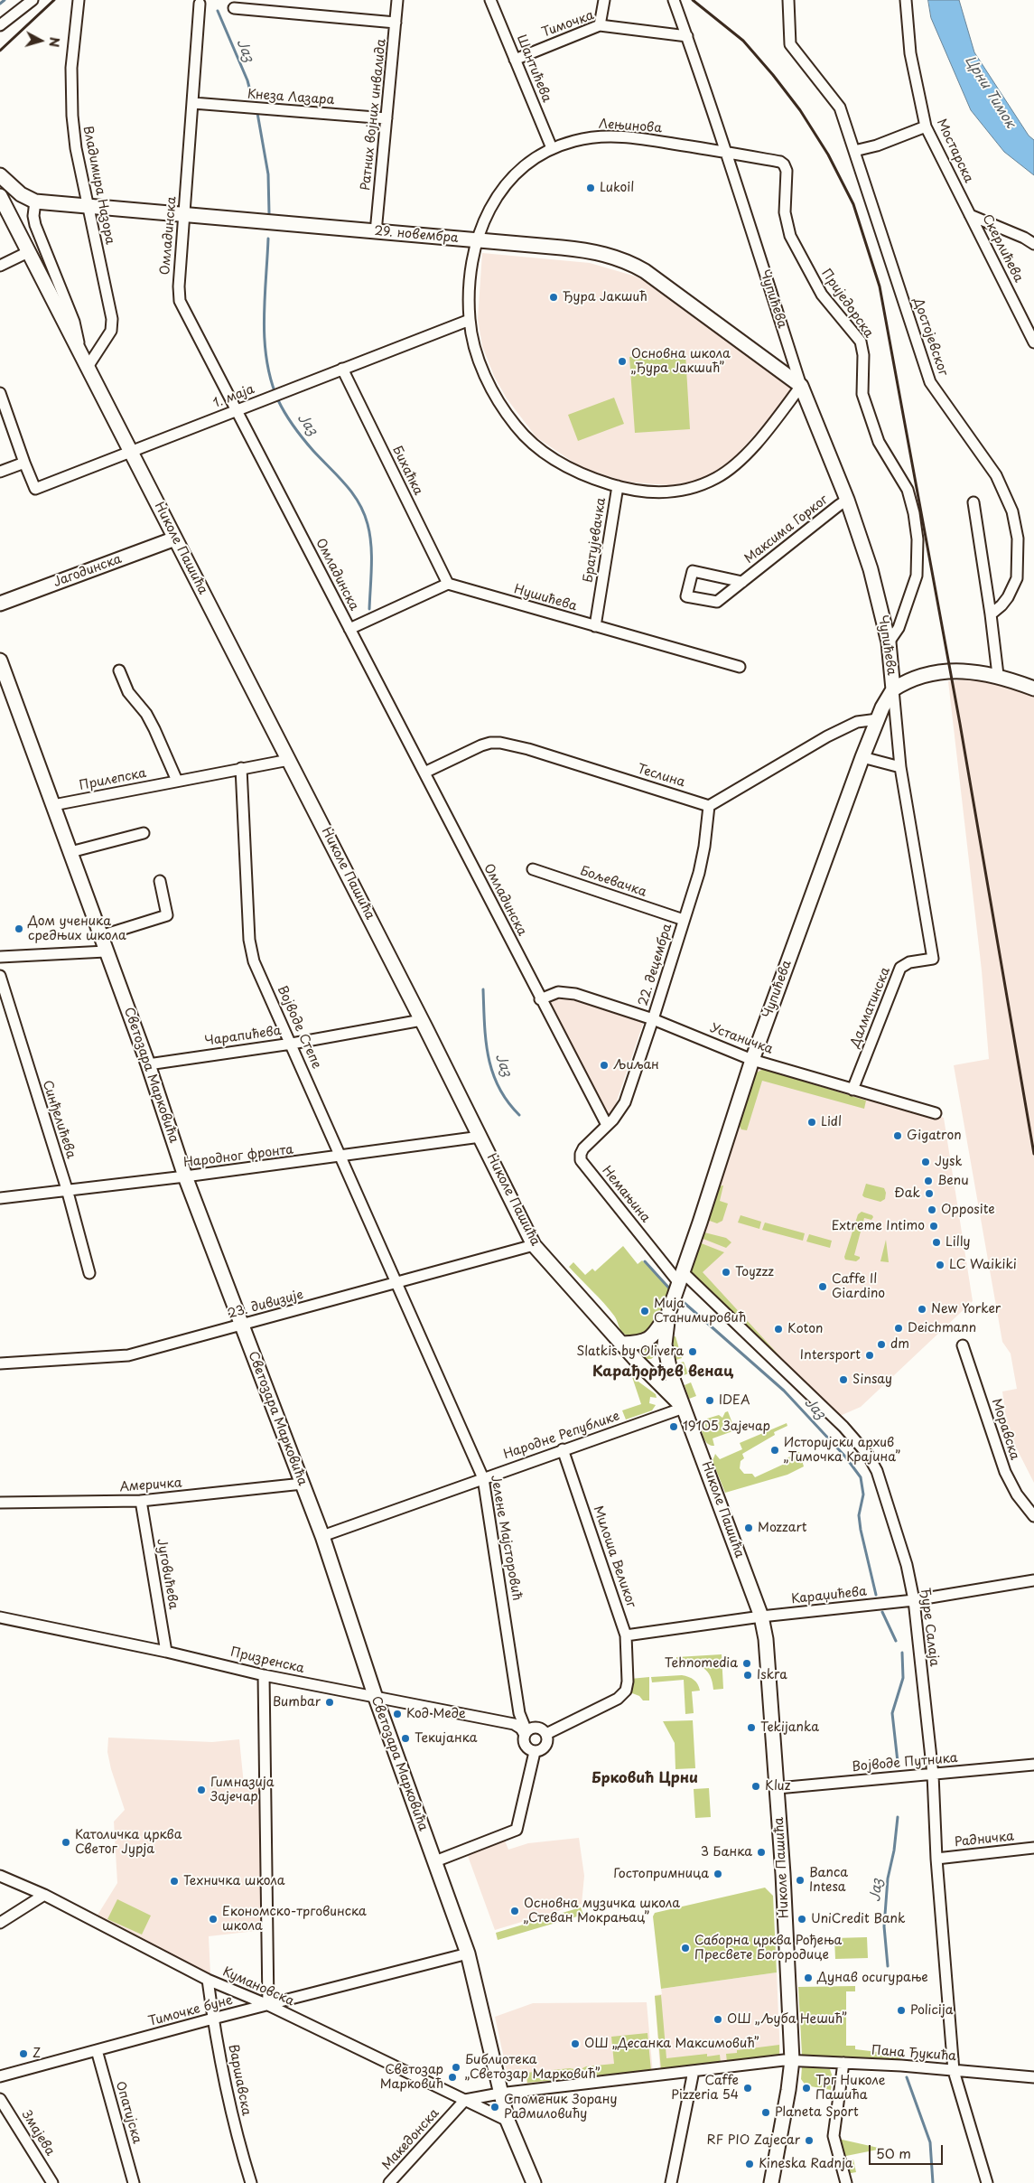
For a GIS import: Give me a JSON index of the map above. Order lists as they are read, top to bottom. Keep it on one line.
{"streets":{"street":["Тимочка","Шантићева","Кнеза Лазара","Ратних војних инвалида","Лењинова","Мостарска","Владимира Назора","29. новембра","Омладинска","Скерлићева","Чупићева","Приједорска","Достојевског","1. маја","Бихаћка","Максима Горког","Братујевачка","Николе Пашића","Јагодинска","Нушићева","Теслина","Прилепска","Бољевачка","22. децембра","Далматинска","Војводе Степе","Чарапићева","Устаничка","Светозара Марковића","Синђелићева","Народног фронта","Немањина","23. дивизије","Моравска","Народне Републике","Америчка","Јелене Мајсторовић","Милоша Великог","Југовићева","Караџићева","Ђуре Салаја","Призренска","Војводе Путника","Радничка","Кумановска","Тимочке буне","Пана Ђукића","Варшавска","Опатијска","Змајева","Македонска"]},"crossings":[["Тимочка","Шантићева"],["Тимочка","Чупићева"],["Шантићева","Лењинова"],["Кнеза Лазара","Ратних војних инвалида"],["Кнеза Лазара","Омладинска"],["Ратних војних инвалида","29. новембра"],["Лењинова","29. новембра"],["Лењинова","Чупићева"],["Лењинова","Приједорска"],["Лењинова","1. маја"],["Лењинова","Братујевачка"],["Мостарска","Скерлићева"],["Владимира Назора","29. новембра"],["Владимира Назора","Николе Пашића"],["29. новембра","Омладинска"],["29. новембра","Чупићева"],["29. новембра","Николе Пашића"],["Омладинска","1. маја"],["Омладинска","Теслина"],["Омладинска","22. децембра"],["Омладинска","Устаничка"],["Омладинска","Немањина"],["Чупићева","Приједорска"],["Чупићева","Максима Горког"],["Чупићева","Устаничка"],["Чупићева","Немањина"],["Чупићева","Ђуре Салаја"],["1. маја","Бихаћка"],["1. маја","Николе Пашића"],["Бихаћка","Нушићева"],["Братујевачка","Нушићева"],["Николе Пашића","Јагодинска"],["Николе Пашића","Прилепска"],["Николе Пашића","Чарапићева"],["Николе Пашића","Народног фронта"],["Николе Пашића","23. дивизије"],["Николе Пашића","Народне Републике"],["Николе Пашића","Караџићева"],["Николе Пашића","Војводе Путника"],["Николе Пашића","Пана Ђукића"],["Теслина","22. децембра"],["Прилепска","Војводе Степе"],["Прилепска","Светозара Марковића"],["Бољевачка","22. децембра"],["22. децембра","Устаничка"],["22. децембра","Немањина"],["Далматинска","Устаничка"],["Војводе Степе","Чарапићева"],["Војводе Степе","Народног фронта"],["Војводе Степе","23. дивизије"],["Војводе Степе","Јелене Мајсторовић"],["Чарапићева","Светозара Марковића"],["Светозара Марковића","Народног фронта"],["Светозара Марковића","23. дивизије"],["Светозара Марковића","Народне Републике"],["Светозара Марковића","Америчка"],["Светозара Марковића","Призренска"],["Светозара Марковића","Кумановска"],["Светозара Марковића","Тимочке буне"],["Светозара Марковића","Пана Ђукића"],["Синђелићева","Народног фронта"],["Немањина","Ђуре Салаја"],["23. дивизије","Јелене Мајсторовић"],["Народне Републике","Јелене Мајсторовић"],["Народне Републике","Милоша Великог"],["Америчка","Југовићева"],["Јелене Мајсторовић","Милоша Великог"],["Јелене Мајсторовић","Призренска"],["Милоша Великог","Караџићева"],["Милоша Великог","Призренска"],["Југовићева","Призренска"],["Караџићева","Ђуре Салаја"],["Ђуре Салаја","Војводе Путника"],["Ђуре Салаја","Радничка"],["Ђуре Салаја","Пана Ђукића"],["Кумановска","Тимочке буне"],["Кумановска","Варшавска"],["Кумановска","Македонска"],["Тимочке буне","Варшавска"],["Тимочке буне","Опатијска"]],"districts":["Карађорђев венац","Брковић Црни"],"water":["Јаз","Црни Тимок"],"places":["Lukoil","Ђура Јакшић","Основна школа „Ђура Јакшић”","Дом ученика средњих школа","Љиљан","Lidl","Gigatron","Jysk","Benu","Đak","Opposite","Extreme Intimo","Lilly","LC Waikiki","Toyzzz","Caffe Il Giardino","New Yorker","Мија Станимировић","Deichmann","Koton","dm","Slatkis by Olivera","Intersport","Sinsay","IDEA","19105 Зајечар","Историјски архив „Тимочка Крајина”","Mozzart","Tehnomedia","Iskra","Bumbar","Код Меде","Tekijanka","Текијанка","Kluz","Гимназија Зајечар","Католичка црква Светог Јурја","3 Банка","Гостопримница","Banca Intesa","Техничка школа","Основна музичка школа „Стеван Мокрањац”","Економско-трговинска школа","UniCredit Bank","Саборна црква Рођења Пресвете Богородице","Дунав осигурање","Policija","ОШ „Љуба Нешић”","ОШ „Десанка Максимовић”","Z","Библиотека „Светозар Марковић”","Светозар Марковић","Caffe Pizzeria 54","Трг Николе Пашића","Споменик Зорану Радмиловићу","Planeta Sport","RF PIO Zajecar","Kineska Radnja"],"scale_bar":"50 m","north":"right"}
